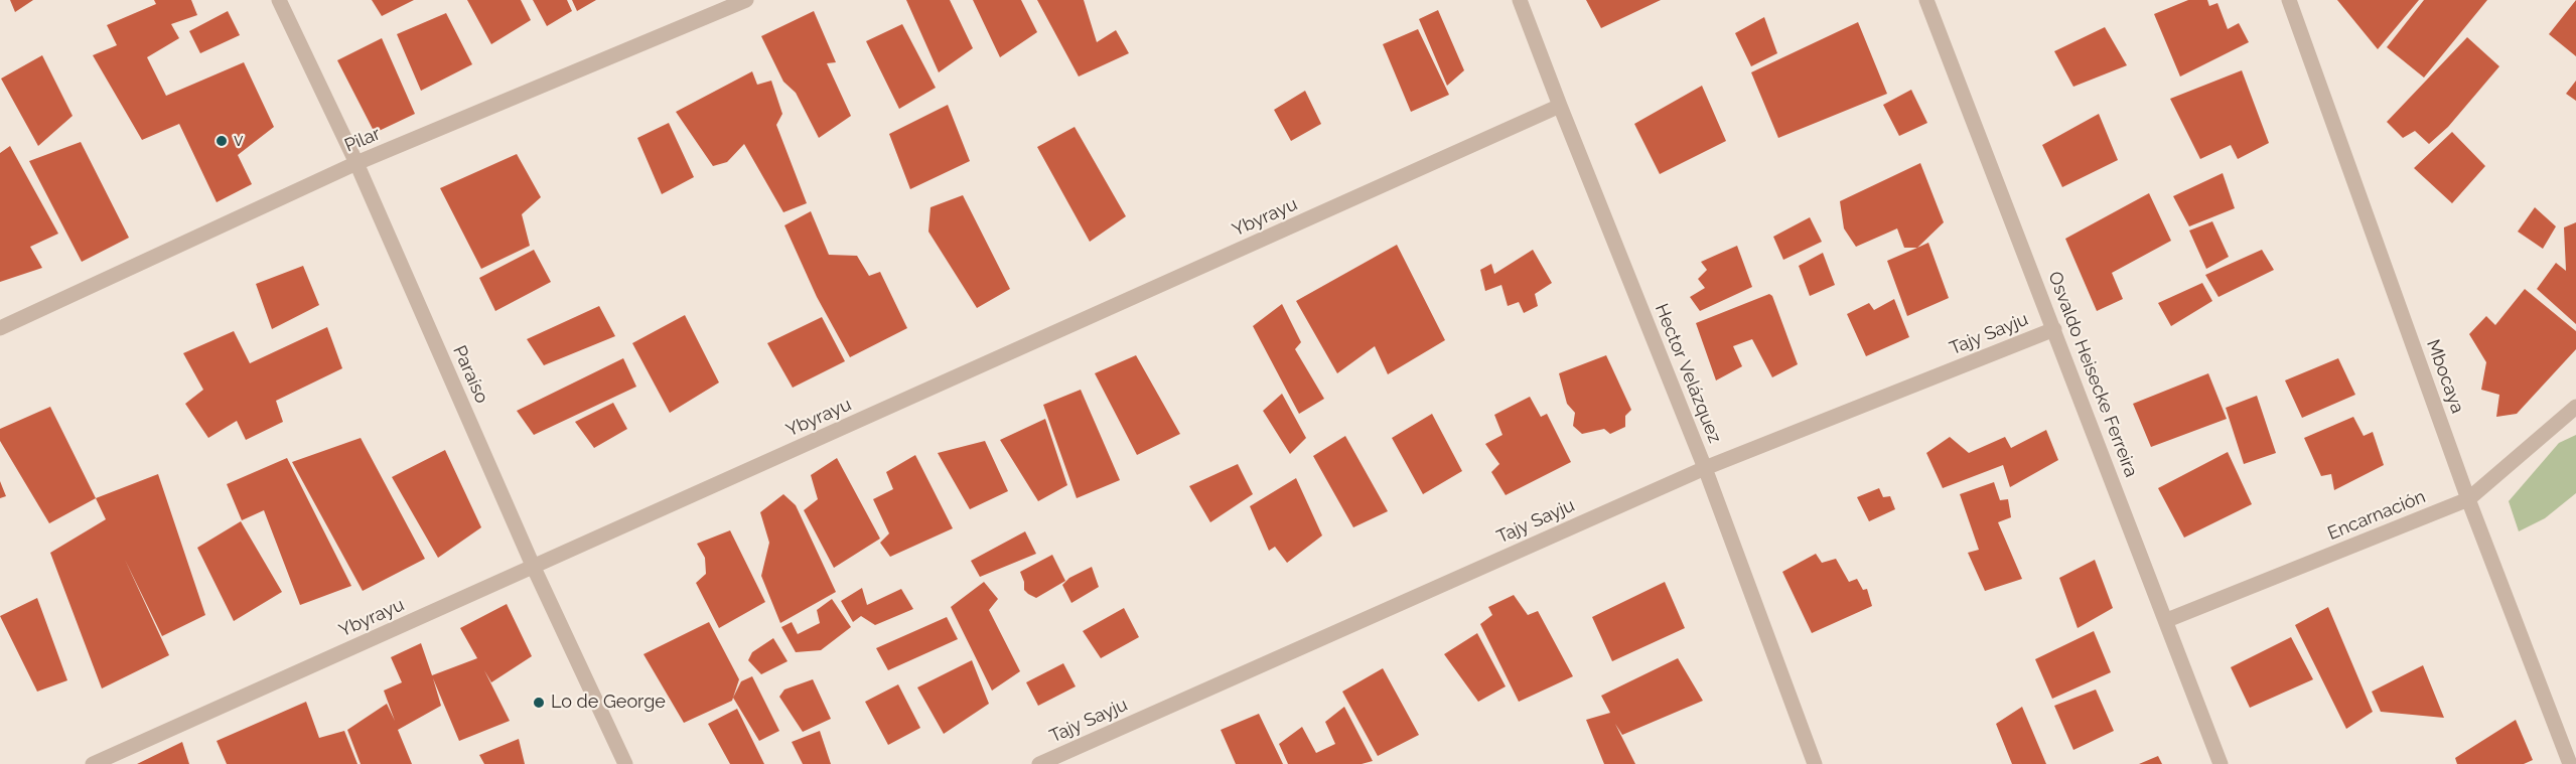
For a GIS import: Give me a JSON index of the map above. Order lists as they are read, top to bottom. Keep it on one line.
{"streets":{"street":["Pilar","Ybyrayu","Tajy Sayju","Hector Velázquez","Paraíso","Osvaldo Heisecke Ferreira","Mbocaya","Encarnación"]},"crossings":[["Pilar","Paraíso"],["Ybyrayu","Hector Velázquez"],["Ybyrayu","Paraíso"],["Tajy Sayju","Hector Velázquez"],["Tajy Sayju","Osvaldo Heisecke Ferreira"],["Osvaldo Heisecke Ferreira","Encarnación"],["Mbocaya","Encarnación"]],"places":["v","Lo de George"]}
